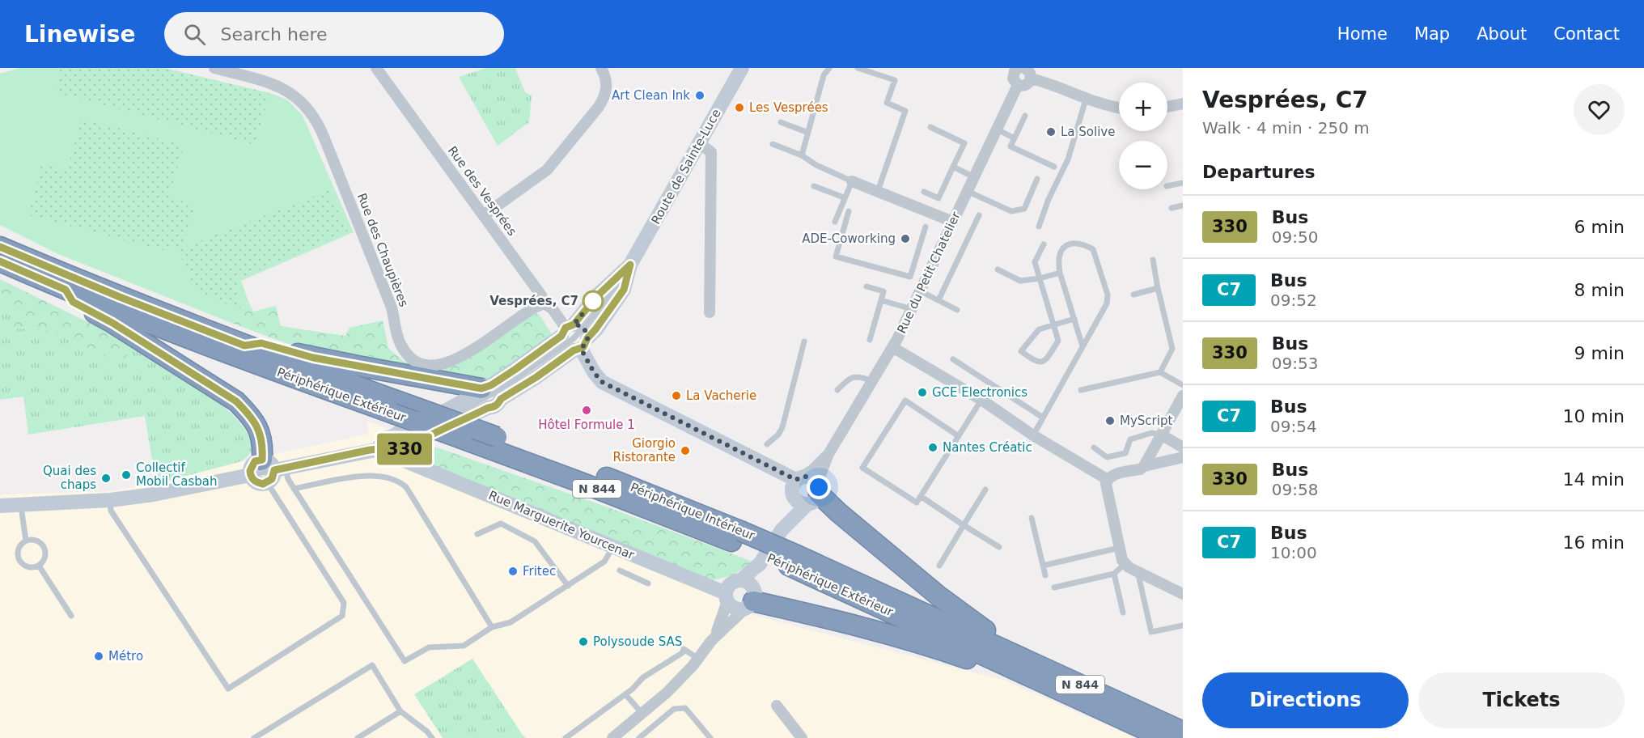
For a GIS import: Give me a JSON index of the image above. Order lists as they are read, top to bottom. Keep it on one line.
{"streets":{"highway":["Périphérique Extérieur","N 844","Périphérique Intérieur"],"street":["Route de Sainte-Luce","Rue des Vesprées","Rue des Chaupières","Rue du Petit Chatelier","Rue Marguerite Yourcenar"]},"crossings":[["Route de Sainte-Luce","Rue des Vesprées"],["Route de Sainte-Luce","Rue Marguerite Yourcenar"],["Rue des Vesprées","Rue des Chaupières"],["Périphérique Extérieur","N 844"],["Périphérique Extérieur","Périphérique Intérieur"]],"places":["Art Clean Ink","Les Vesprées","La Solive","ADE-Coworking","Vesprées, C7","GCE Electronics","La Vacherie","Hôtel Formule 1","MyScript","Nantes Créatic","Giorgio Ristorante","Collectif Mobil Casbah","Quai des chaps","Fritec","Polysoude SAS","Métro"],"lines":["bus line 330"],"page":{"header":"Linewise","search":"Search here","nav":["Home","Map","About","Contact"],"on_map":"330","heading":[["Vesprées, C7","Walk · 4 min · 250 m"],"Departures"],"map_buttons":["+","−"],"list":[{"mark":"330","name":"Bus","note":"09:50","value":"6 min"},{"mark":"C7","name":"Bus","note":"09:52","value":"8 min"},{"mark":"330","name":"Bus","note":"09:53","value":"9 min"},{"mark":"C7","name":"Bus","note":"09:54","value":"10 min"},{"mark":"330","name":"Bus","note":"09:58","value":"14 min"},{"mark":"C7","name":"Bus","note":"10:00","value":"16 min"}],"buttons":["Directions","Tickets"]}}
